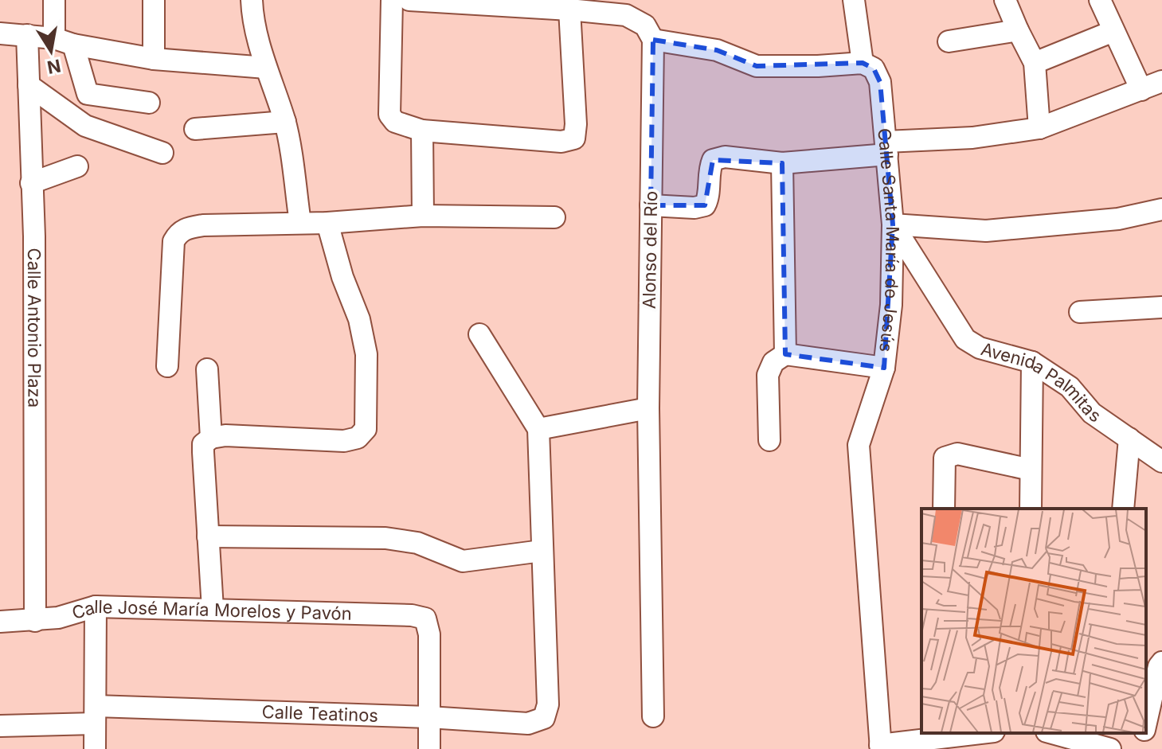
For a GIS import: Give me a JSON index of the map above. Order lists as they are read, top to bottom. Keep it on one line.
{"streets":{"street":["Calle Santa María de Jesús","Alonso del Río","Calle Antonio Plaza","Avenida Palmitas","Calle José María Morelos y Pavón","Calle Teatinos"]},"crossings":[["Calle Santa María de Jesús","Avenida Palmitas"],["Calle Antonio Plaza","Calle José María Morelos y Pavón"],["Calle José María Morelos y Pavón","Calle Teatinos"]],"north":"bottom"}
